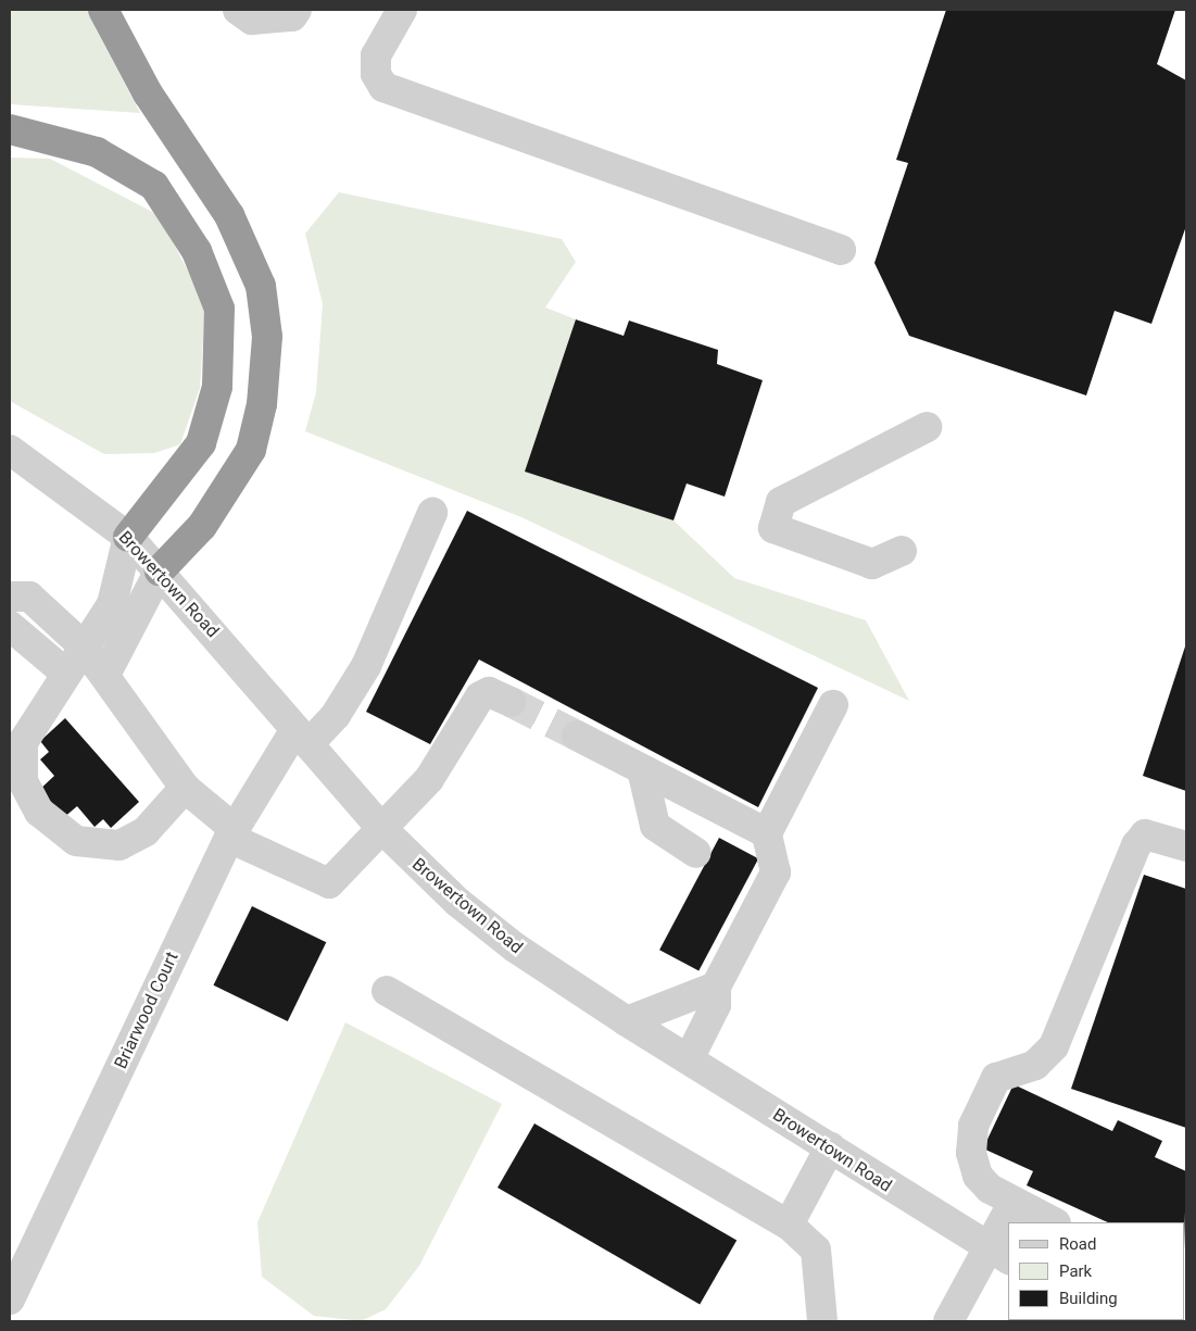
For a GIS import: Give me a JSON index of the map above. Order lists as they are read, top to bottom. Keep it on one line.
{"streets":{"street":["Browertown Road","Briarwood Court"]},"crossings":[["Browertown Road","Briarwood Court"]],"legend":["Road","Park","Building"]}
